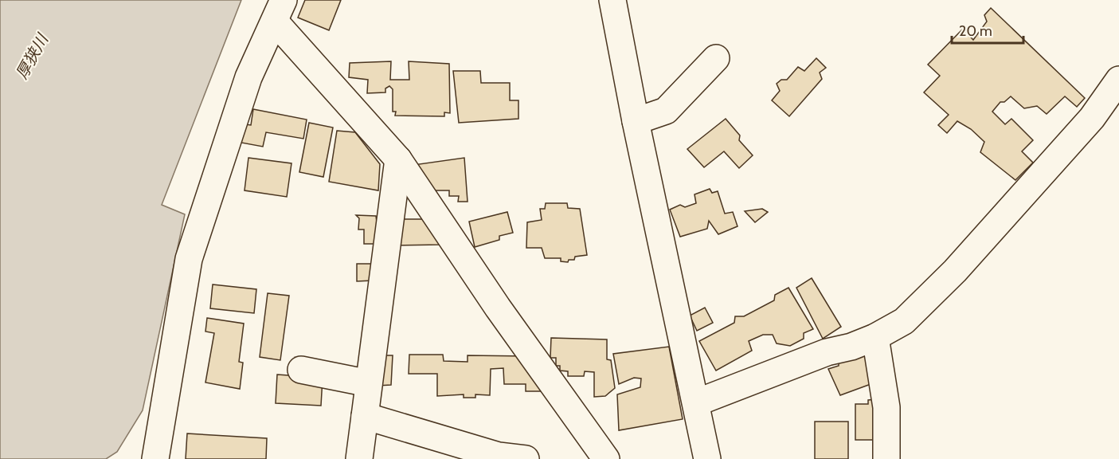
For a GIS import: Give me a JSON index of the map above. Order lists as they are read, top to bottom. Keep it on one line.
{"water":["厚狭川"],"scale_bar":"20 m"}
